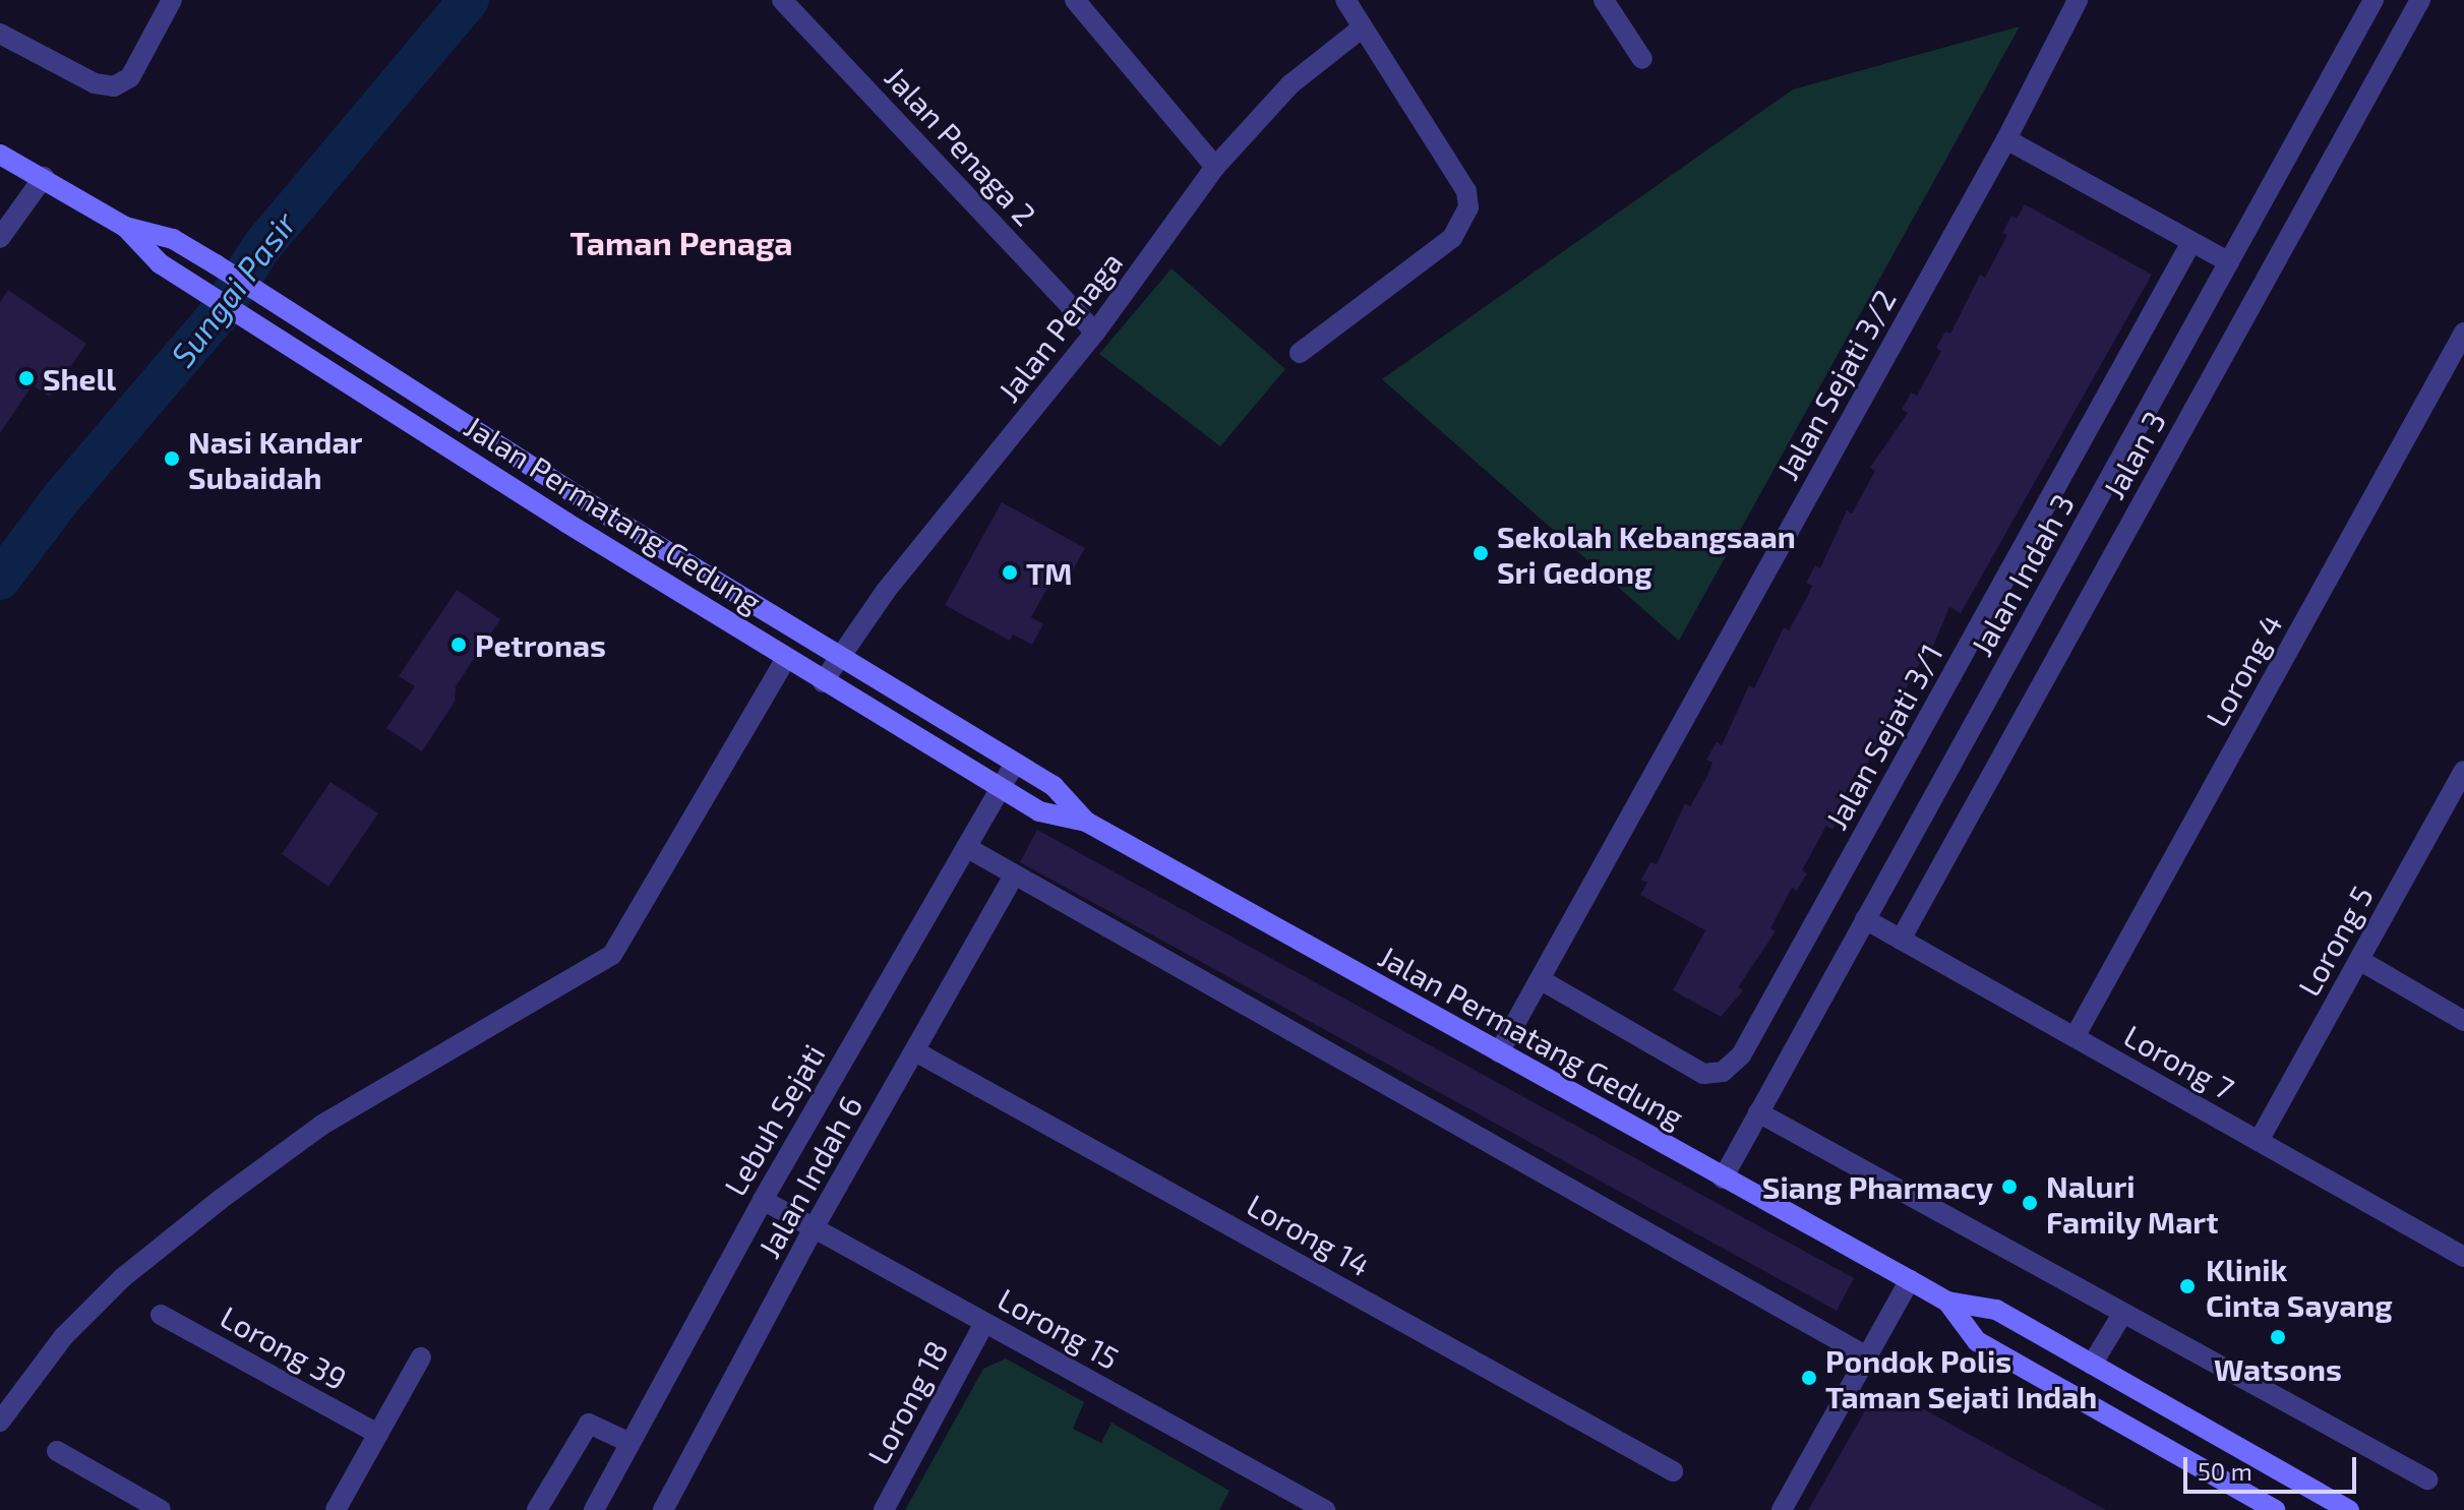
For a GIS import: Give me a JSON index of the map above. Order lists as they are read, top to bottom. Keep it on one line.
{"streets":{"main road":["Jalan Permatang Gedung"],"street":["Jalan Penaga 2","Jalan Penaga","Jalan Sejati 3/2","Jalan 3","Jalan Indah 3","Lorong 4","Jalan Sejati 3/1","Lorong 5","Lorong 7","Lebuh Sejati","Jalan Indah 6","Lorong 14","Lorong 15","Lorong 39","Lorong 18"]},"crossings":[["Jalan Penaga 2","Jalan Penaga"],["Jalan Penaga","Jalan Permatang Gedung"],["Jalan Sejati 3/2","Jalan Permatang Gedung"],["Jalan Sejati 3/2","Jalan Sejati 3/1"],["Jalan 3","Lorong 7"],["Jalan Permatang Gedung","Jalan Indah 3"],["Jalan Permatang Gedung","Lebuh Sejati"],["Jalan Indah 3","Lorong 7"],["Lorong 4","Lorong 7"],["Lorong 5","Lorong 7"],["Lebuh Sejati","Lorong 15"],["Jalan Indah 6","Lorong 14"],["Jalan Indah 6","Lorong 15"],["Lorong 15","Lorong 18"]],"districts":["Taman Penaga"],"water":["Sungai Pasir"],"places":["Shell","Nasi Kandar Subaidah","Sekolah Kebangsaan Sri Gedong","TM","Petronas","Siang Pharmacy","Naluri Family Mart","Klinik Cinta Sayang","Watsons","Pondok Polis Taman Sejati Indah"],"scale_bar":"50 m"}
